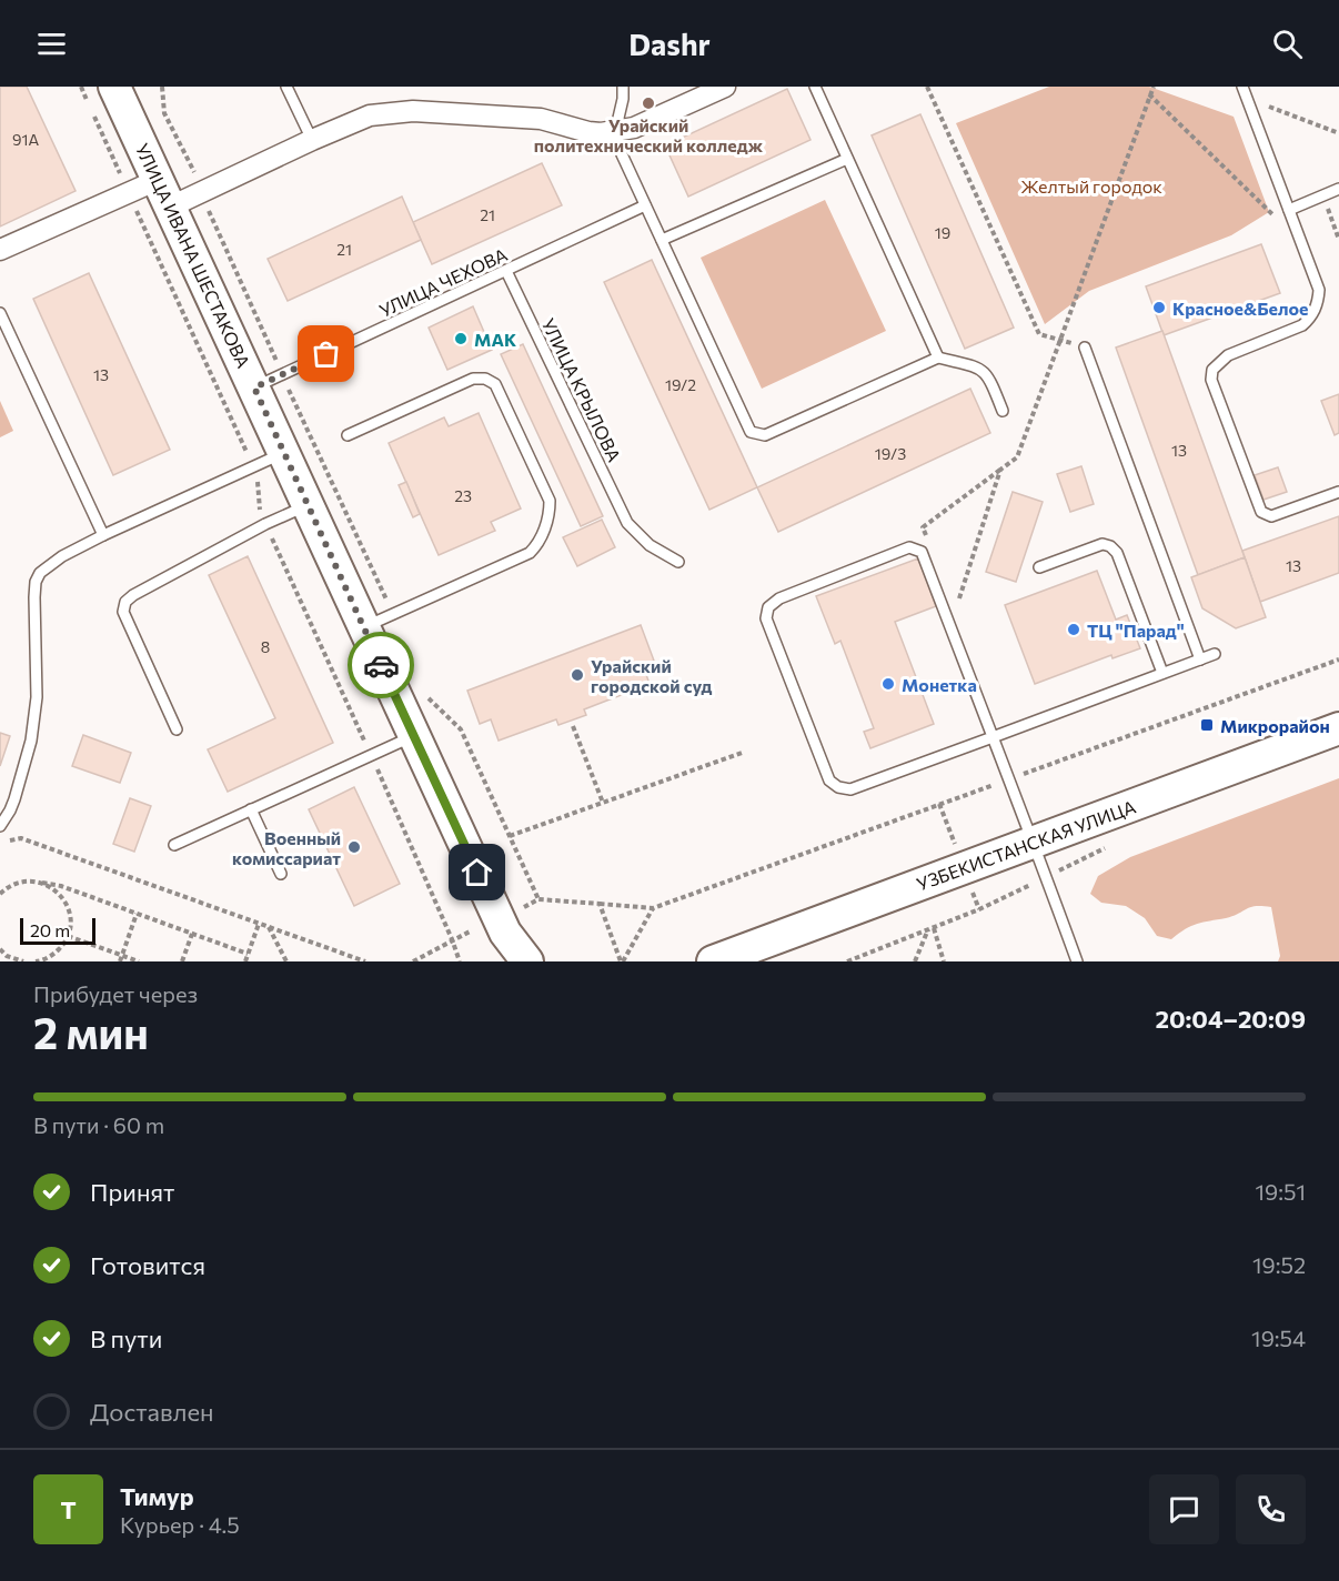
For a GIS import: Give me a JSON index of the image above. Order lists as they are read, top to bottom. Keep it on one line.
{"streets":{"main road":["УЛИЦА ИВАНА ШЕСТАКОВА","УЗБЕКИСТАНСКАЯ УЛИЦА"],"lane":["УЛИЦА ЧЕХОВА","УЛИЦА КРЫЛОВА"]},"crossings":[["УЛИЦА ИВАНА ШЕСТАКОВА","УЛИЦА ЧЕХОВА"],["УЛИЦА ЧЕХОВА","УЛИЦА КРЫЛОВА"]],"parks":["Желтый городок"],"places":{"other":["Урайский политехнический колледж","Красное&Белое","МАК","ТЦ \"Парад\"","Урайский городской суд","Монетка","Военный комиссариат"],"transit":["Микрорайон"]},"house_numbers":["91А","21","19","21","13","19/2","13","19/3","23","13","8"],"scale_bar":"20 m","page":{"header":"Dashr","scale":"20 m","heading":["2 мин","Прибудет через","20:04–20:09"],"panel":["Тимур","Курьер · 4.5"],"bar":"В пути · 60 m","list":[["Принят","19:51"],["Готовится","19:52"],["В пути","19:54"],"Доставлен"],"round":"Т"}}
